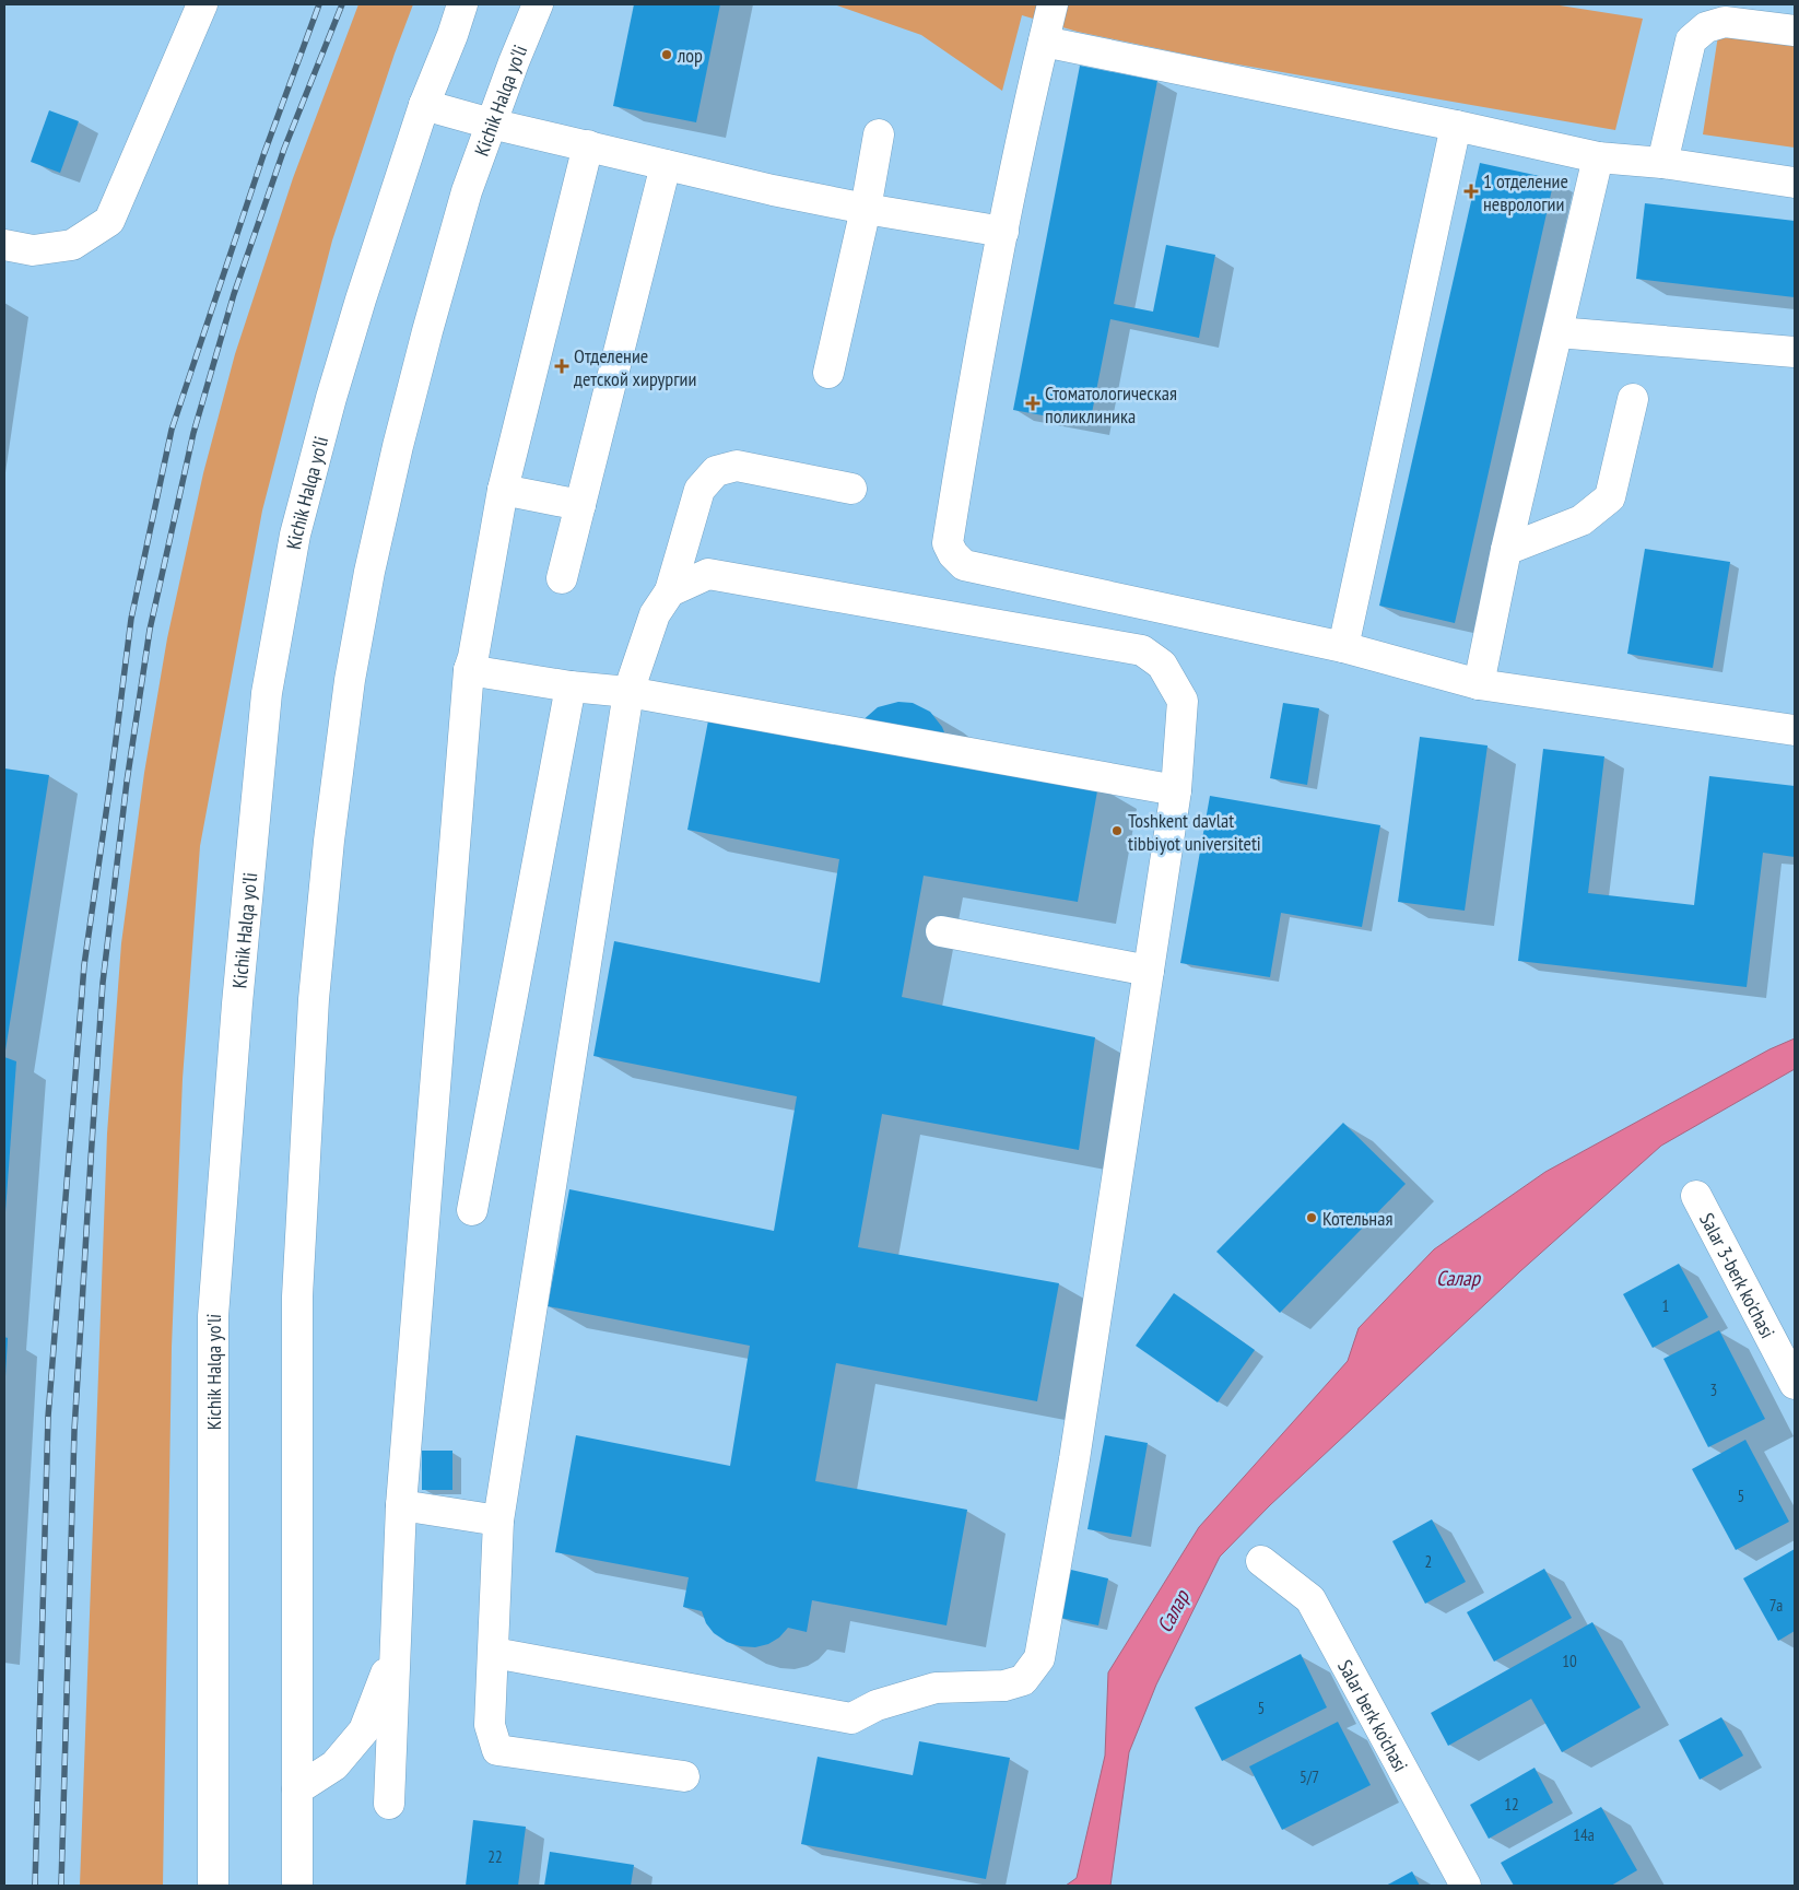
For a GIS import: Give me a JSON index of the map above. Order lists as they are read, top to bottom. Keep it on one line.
{"streets":{"main road":["Kichik Halqa yo'li","Salar 3-berk ko'chasi","Salar berk ko'chasi"]},"water":["Салар"],"places":{"other":["лор","Toshkent davlat tibbiyot universiteti","Котельная"],"health":["1 отделение неврологии","Отделение детской хирургии","Стоматологическая поликлиника"]},"house_numbers":["1","3","5","2","7a","10","5","5/7","12","14a","22"]}
